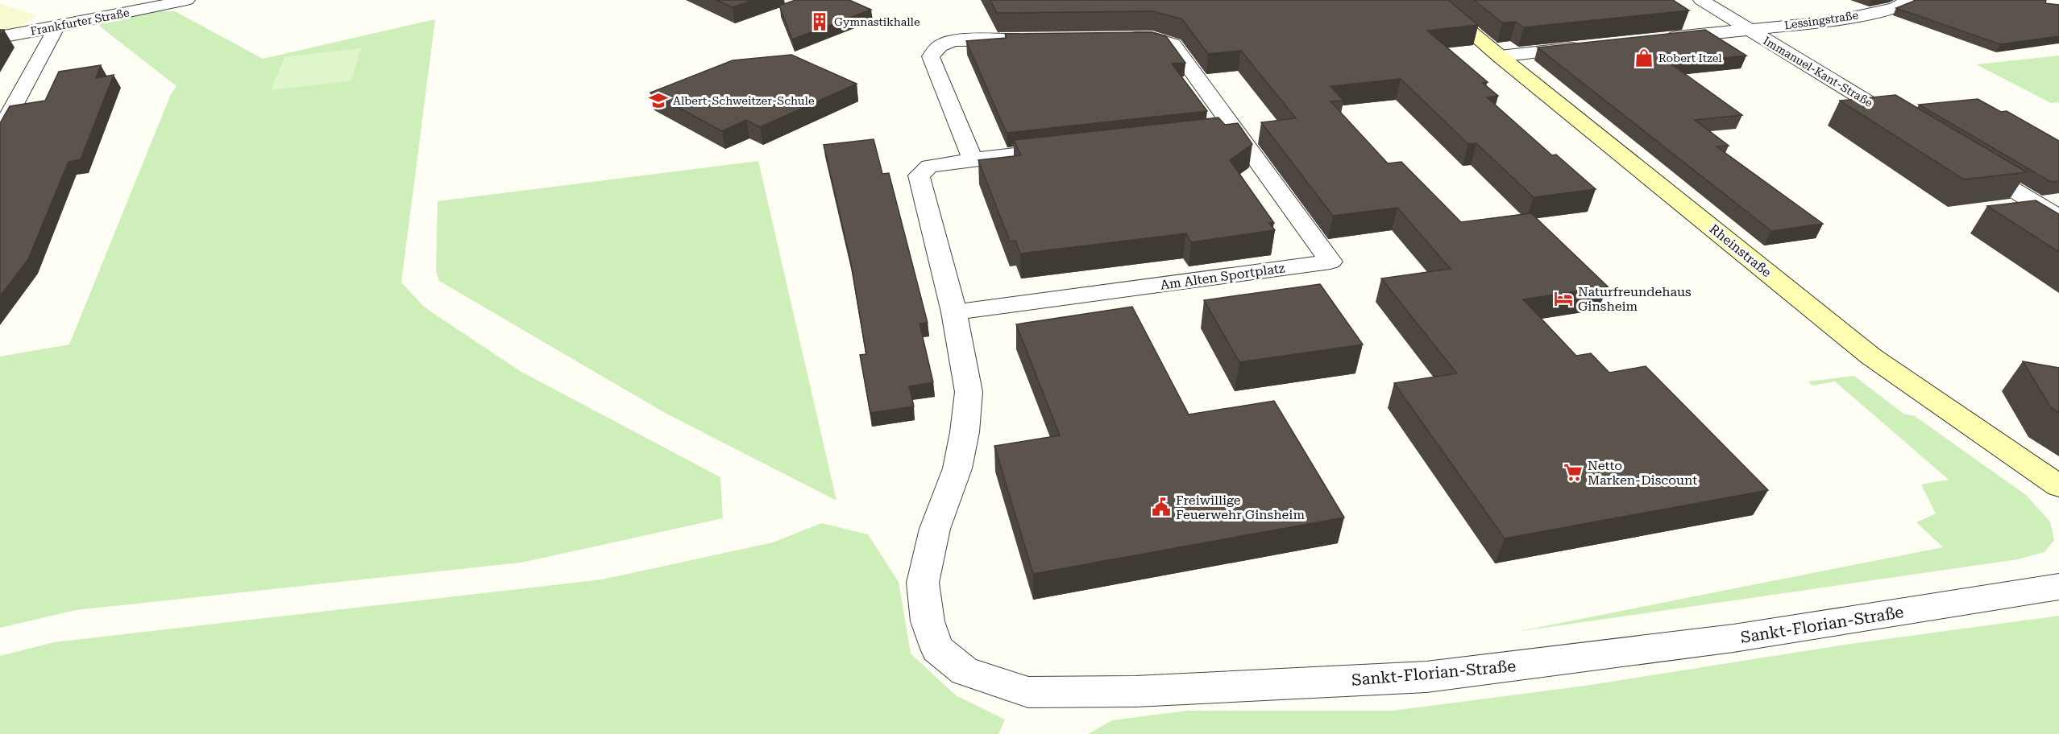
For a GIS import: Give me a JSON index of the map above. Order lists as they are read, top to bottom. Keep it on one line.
{"streets":{"main road":["Rheinstraße"],"street":["Lessingstraße","Frankfurter Straße","Immanuel-Kant-Straße","Am Alten Sportplatz","Sankt-Florian-Straße"]},"crossings":[["Lessingstraße","Immanuel-Kant-Straße"],["Am Alten Sportplatz","Sankt-Florian-Straße"]],"places":{"building":["Gymnastikhalle"],"shop":["Robert Itzel"],"school or university":["Albert-Schweitzer-Schule"],"hotel":["Naturfreundehaus Ginsheim"],"supermarket":["Netto Marken-Discount"],"public building":["Freiwillige Feuerwehr Ginsheim"]}}
